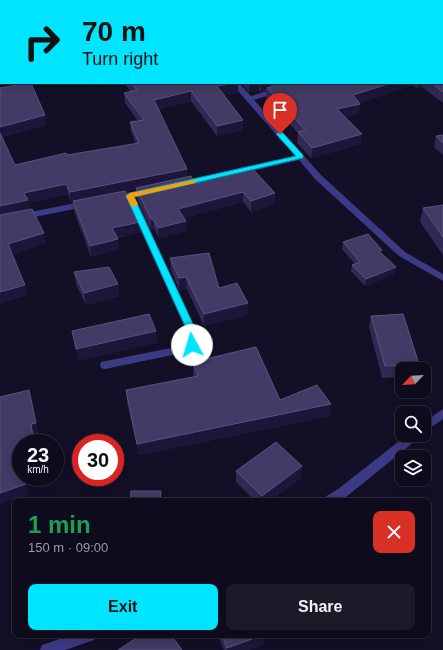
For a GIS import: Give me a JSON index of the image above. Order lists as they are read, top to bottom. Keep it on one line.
{"north":"bottom left","page":{"turn":["70 m","Turn right"],"speed":"23 km/h","limit":"30","heading":["1 min","150 m · 09:00"],"buttons":["Exit","Share"]}}
